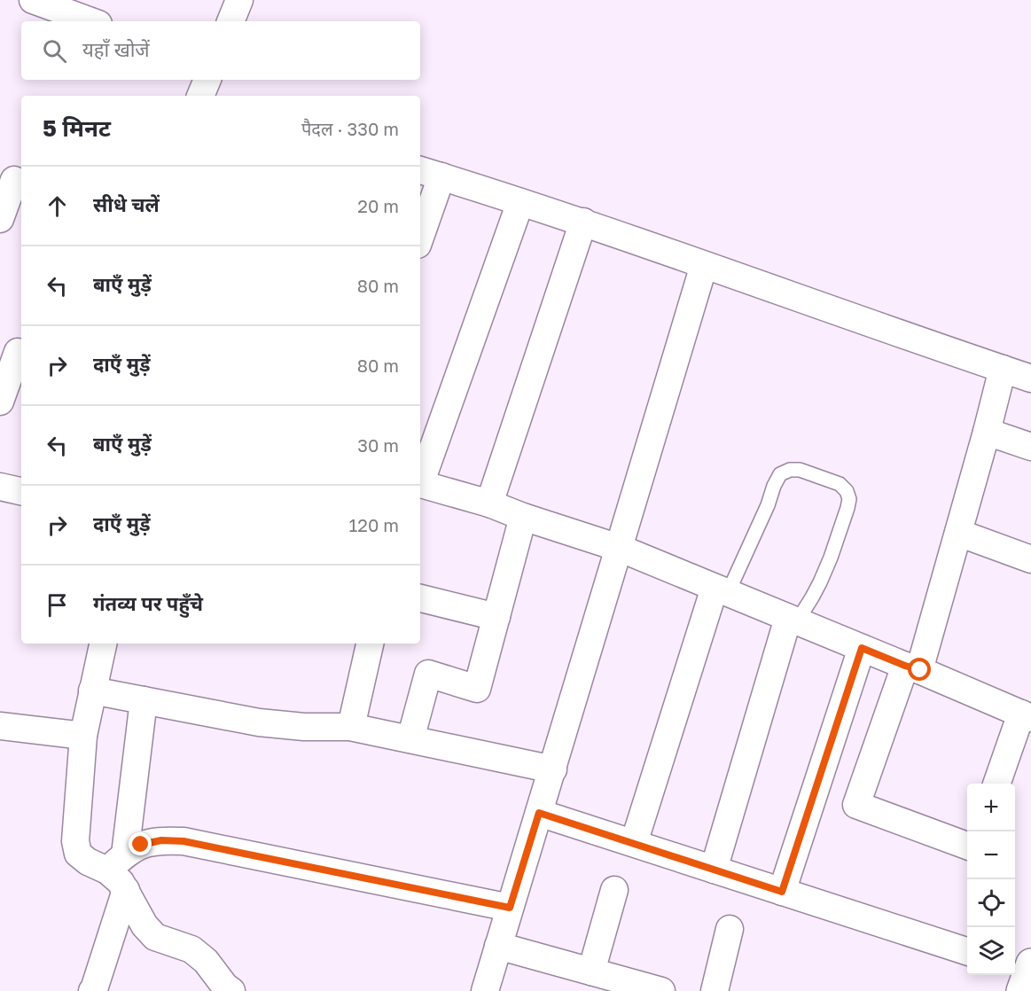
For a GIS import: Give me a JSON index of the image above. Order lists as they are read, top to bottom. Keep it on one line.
{"page":{"search":"यहाँ खोजें","heading":["5 मिनट","पैदल · 330 m"],"list":[["सीधे चलें","20 m"],["बाएँ मुड़ें","80 m"],["दाएँ मुड़ें","80 m"],["बाएँ मुड़ें","30 m"],["दाएँ मुड़ें","120 m"],"गंतव्य पर पहुँचे"],"map_buttons":["+","−"]}}
